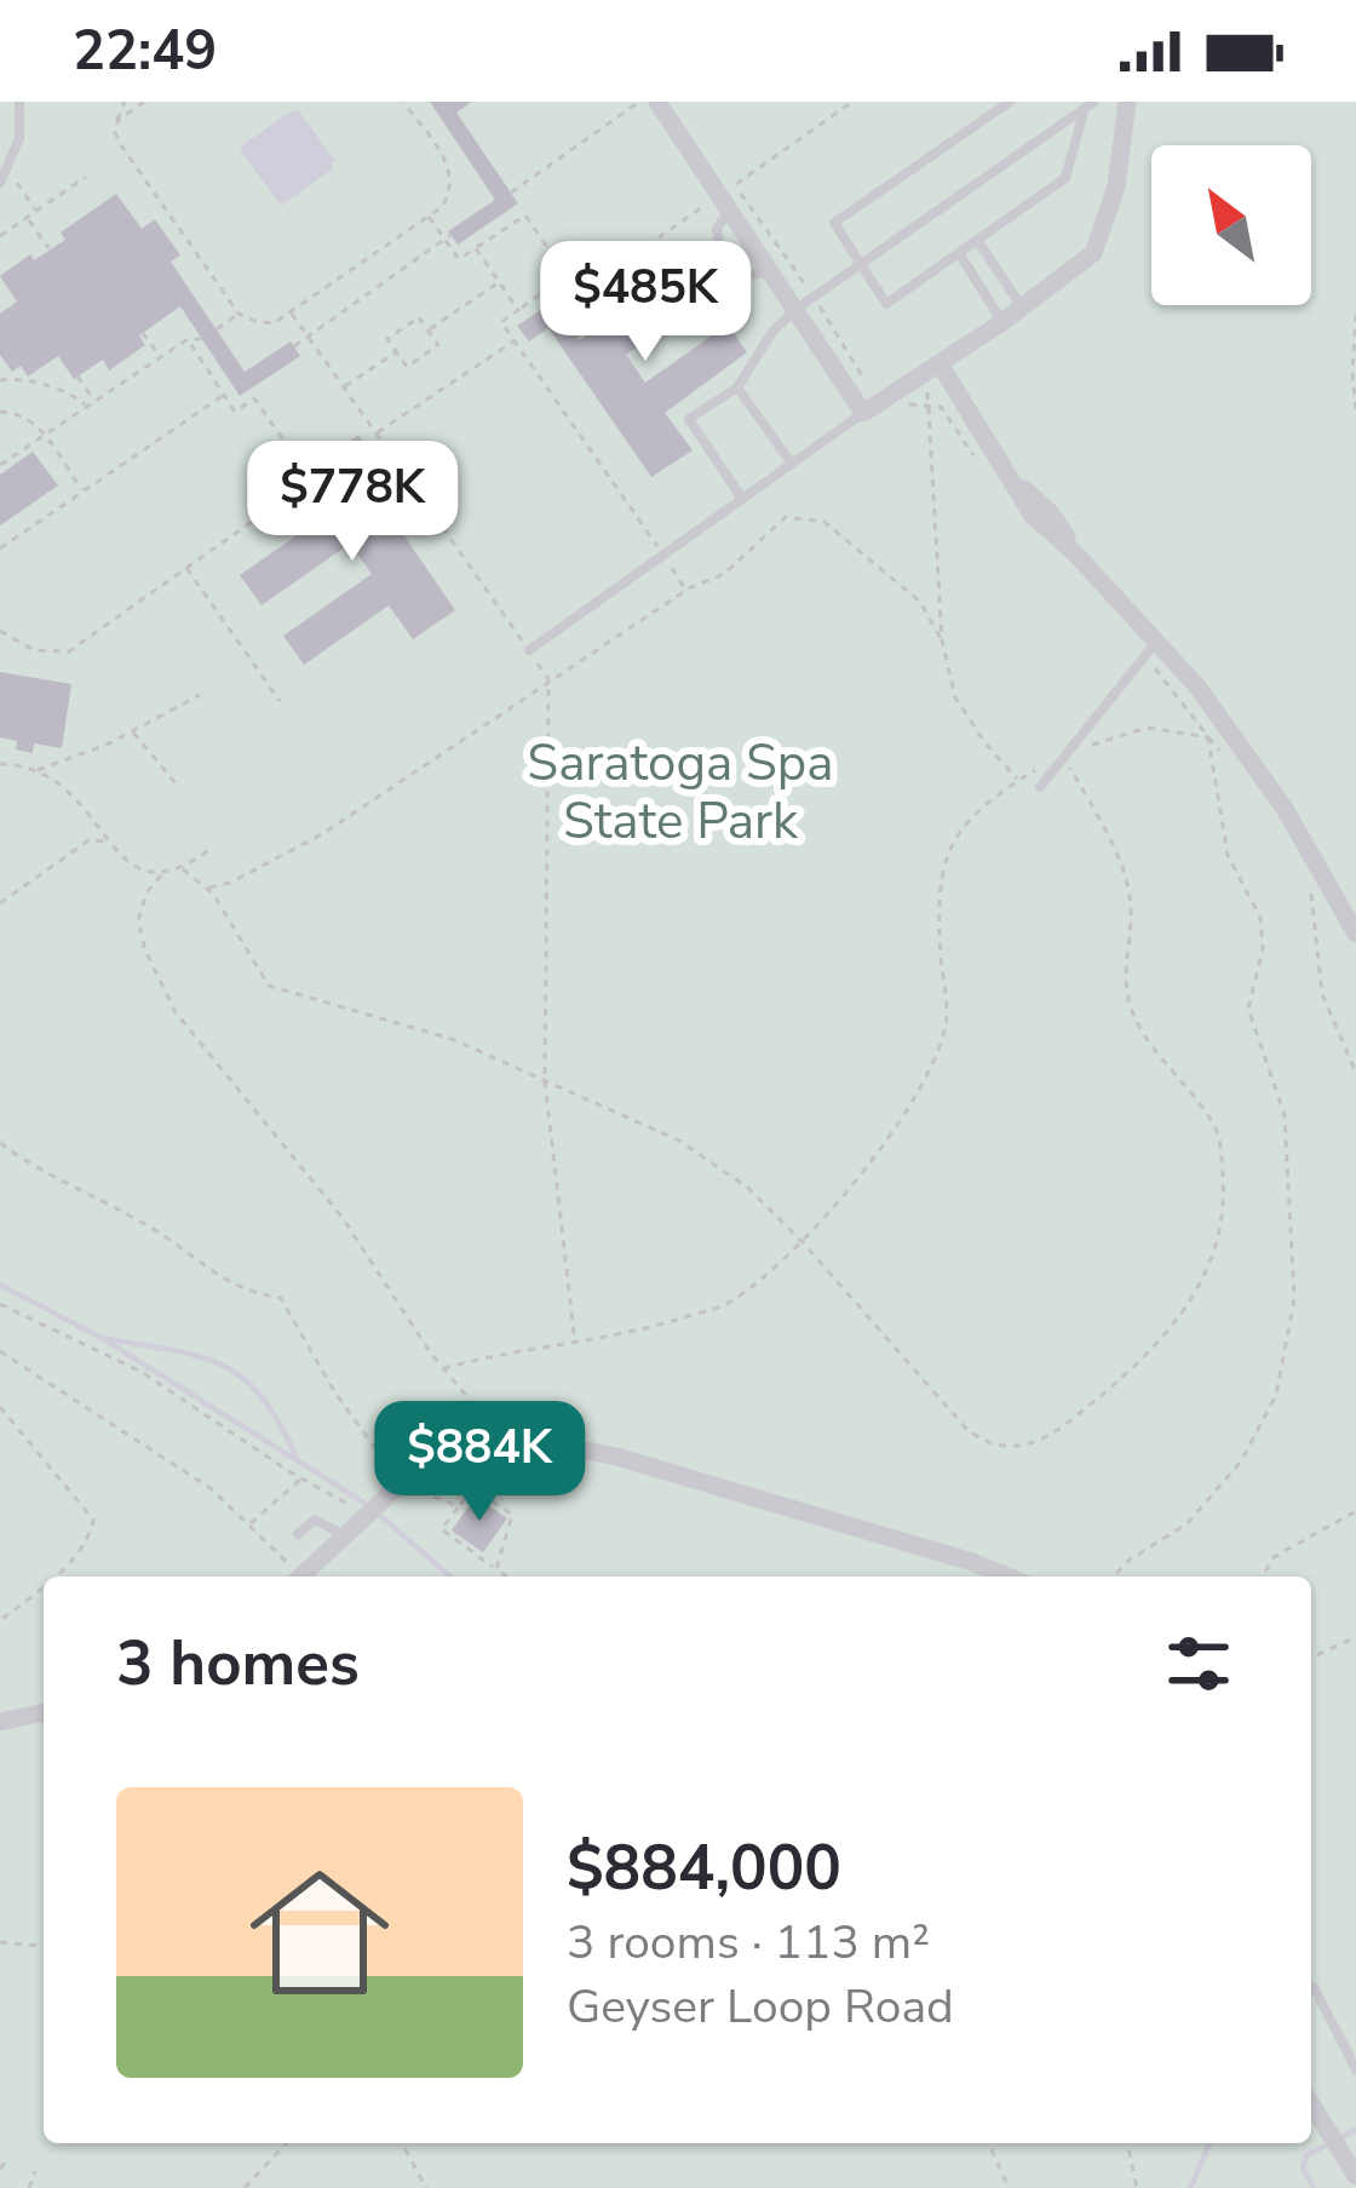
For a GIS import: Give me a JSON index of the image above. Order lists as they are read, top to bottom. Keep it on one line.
{"parks":["Saratoga Spa State Park"],"north":"top left","page":{"status":"22:49","price":["$485K","$778K","$884K"],"heading":"3 homes","list":[{"name":"$884,000","note":"3 rooms · 113 m² · Geyser Loop Road"}]}}
